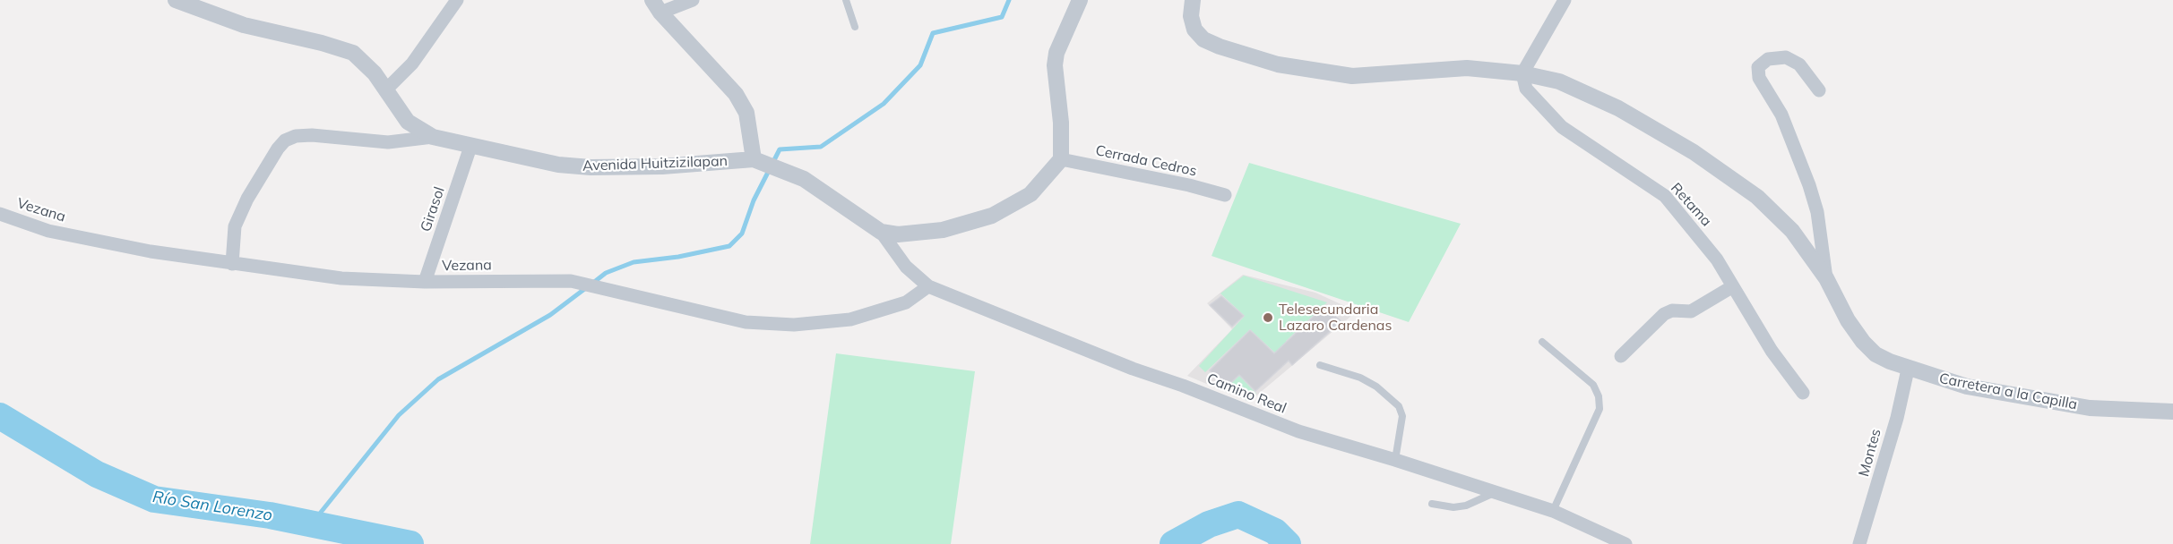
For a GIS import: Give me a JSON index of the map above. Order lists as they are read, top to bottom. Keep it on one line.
{"streets":{"street":["Cerrada Cedros","Avenida Huitzizilapan","Retama","Girasol","Vezana","Carretera a la Capilla","Camino Real","Montes"]},"crossings":[["Avenida Huitzizilapan","Girasol"],["Retama","Carretera a la Capilla"],["Girasol","Vezana"],["Vezana","Camino Real"],["Carretera a la Capilla","Montes"]],"water":["Río San Lorenzo"],"places":["Telesecundaria Lazaro Cardenas"]}
